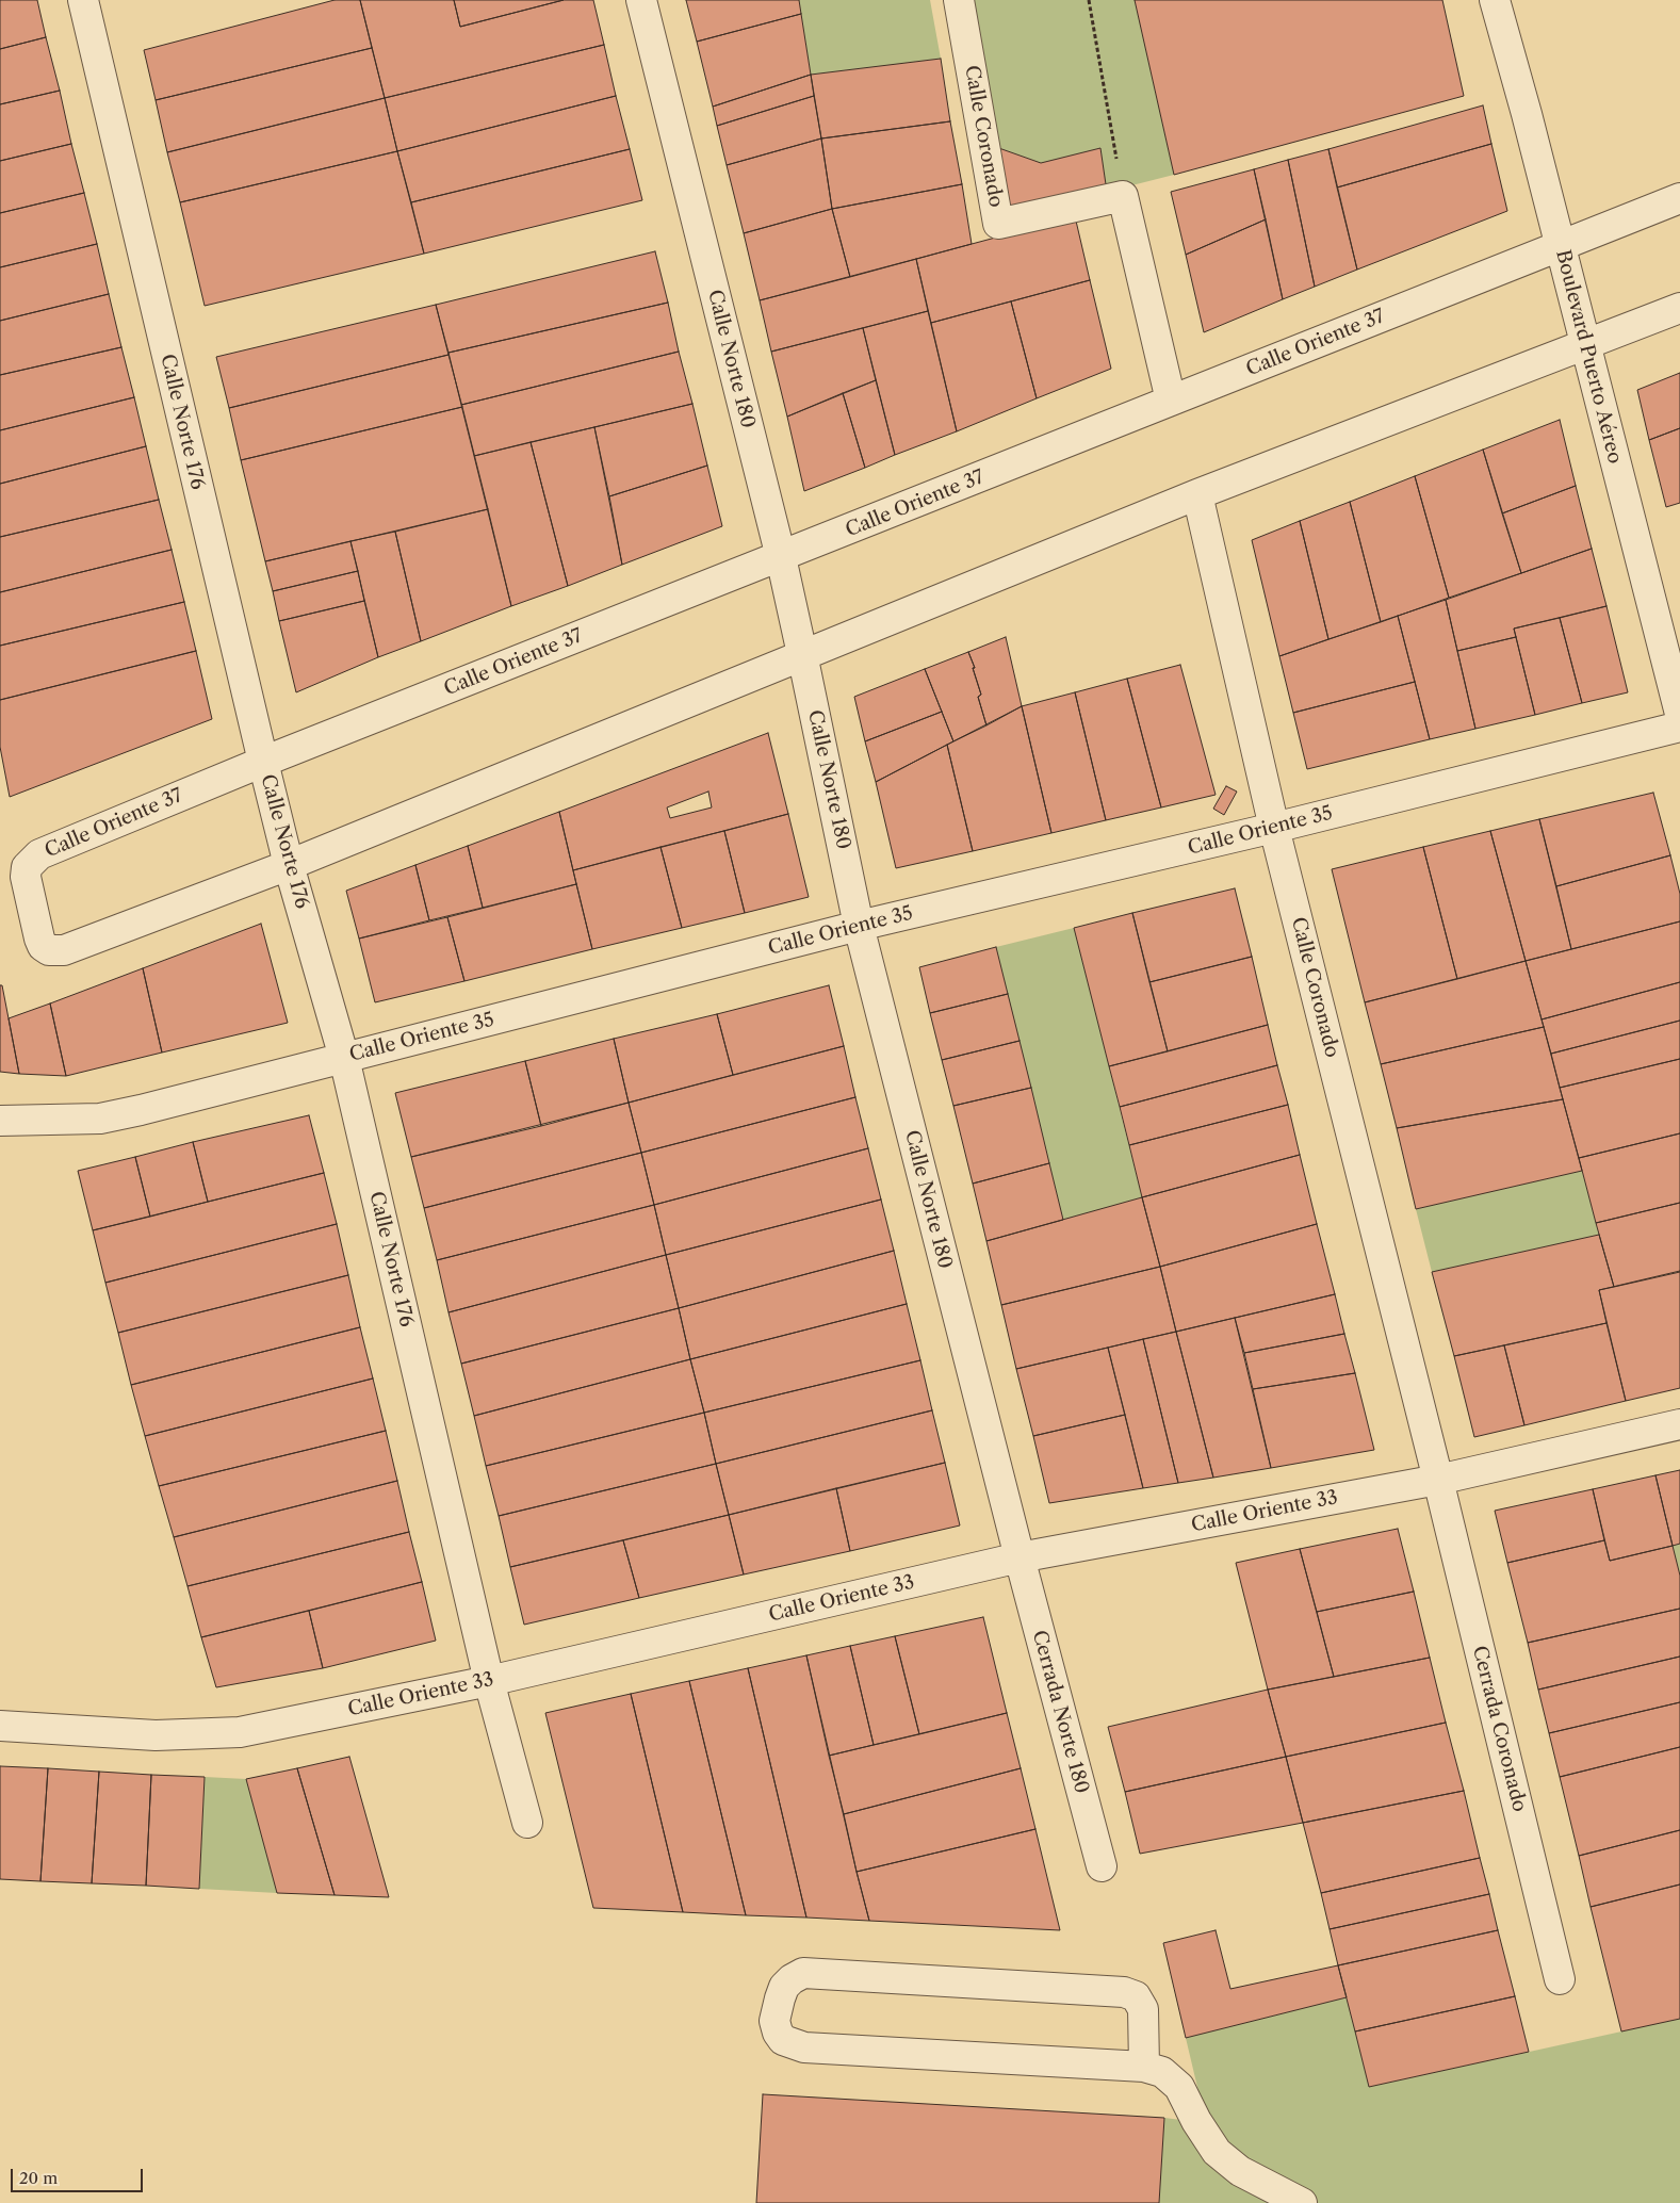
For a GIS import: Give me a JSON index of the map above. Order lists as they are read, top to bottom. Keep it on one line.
{"streets":{"street":["Calle Coronado","Calle Oriente 37","Boulevard Puerto Aéreo","Calle Norte 180","Calle Norte 176","Calle Oriente 35","Calle Oriente 33","Cerrada Norte 180","Cerrada Coronado"]},"crossings":[["Calle Coronado","Calle Oriente 37"],["Calle Coronado","Calle Oriente 35"],["Calle Coronado","Calle Oriente 33"],["Calle Coronado","Cerrada Coronado"],["Calle Oriente 37","Boulevard Puerto Aéreo"],["Calle Oriente 37","Calle Norte 180"],["Calle Oriente 37","Calle Norte 176"],["Calle Norte 180","Calle Oriente 35"],["Calle Norte 180","Calle Oriente 33"],["Calle Norte 180","Cerrada Norte 180"],["Calle Norte 176","Calle Oriente 35"],["Calle Norte 176","Calle Oriente 33"],["Calle Oriente 33","Cerrada Norte 180"],["Calle Oriente 33","Cerrada Coronado"]],"scale_bar":"20 m"}
